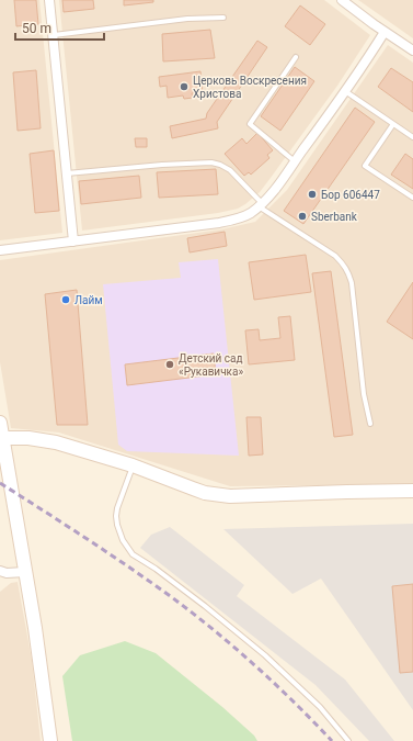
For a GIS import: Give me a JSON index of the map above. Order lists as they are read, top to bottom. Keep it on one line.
{"places":["Церковь Воскресения Христова","Бор 606447","Sberbank","Лайм","Детский сад «Рукавичка»"],"scale_bar":"50 m"}
